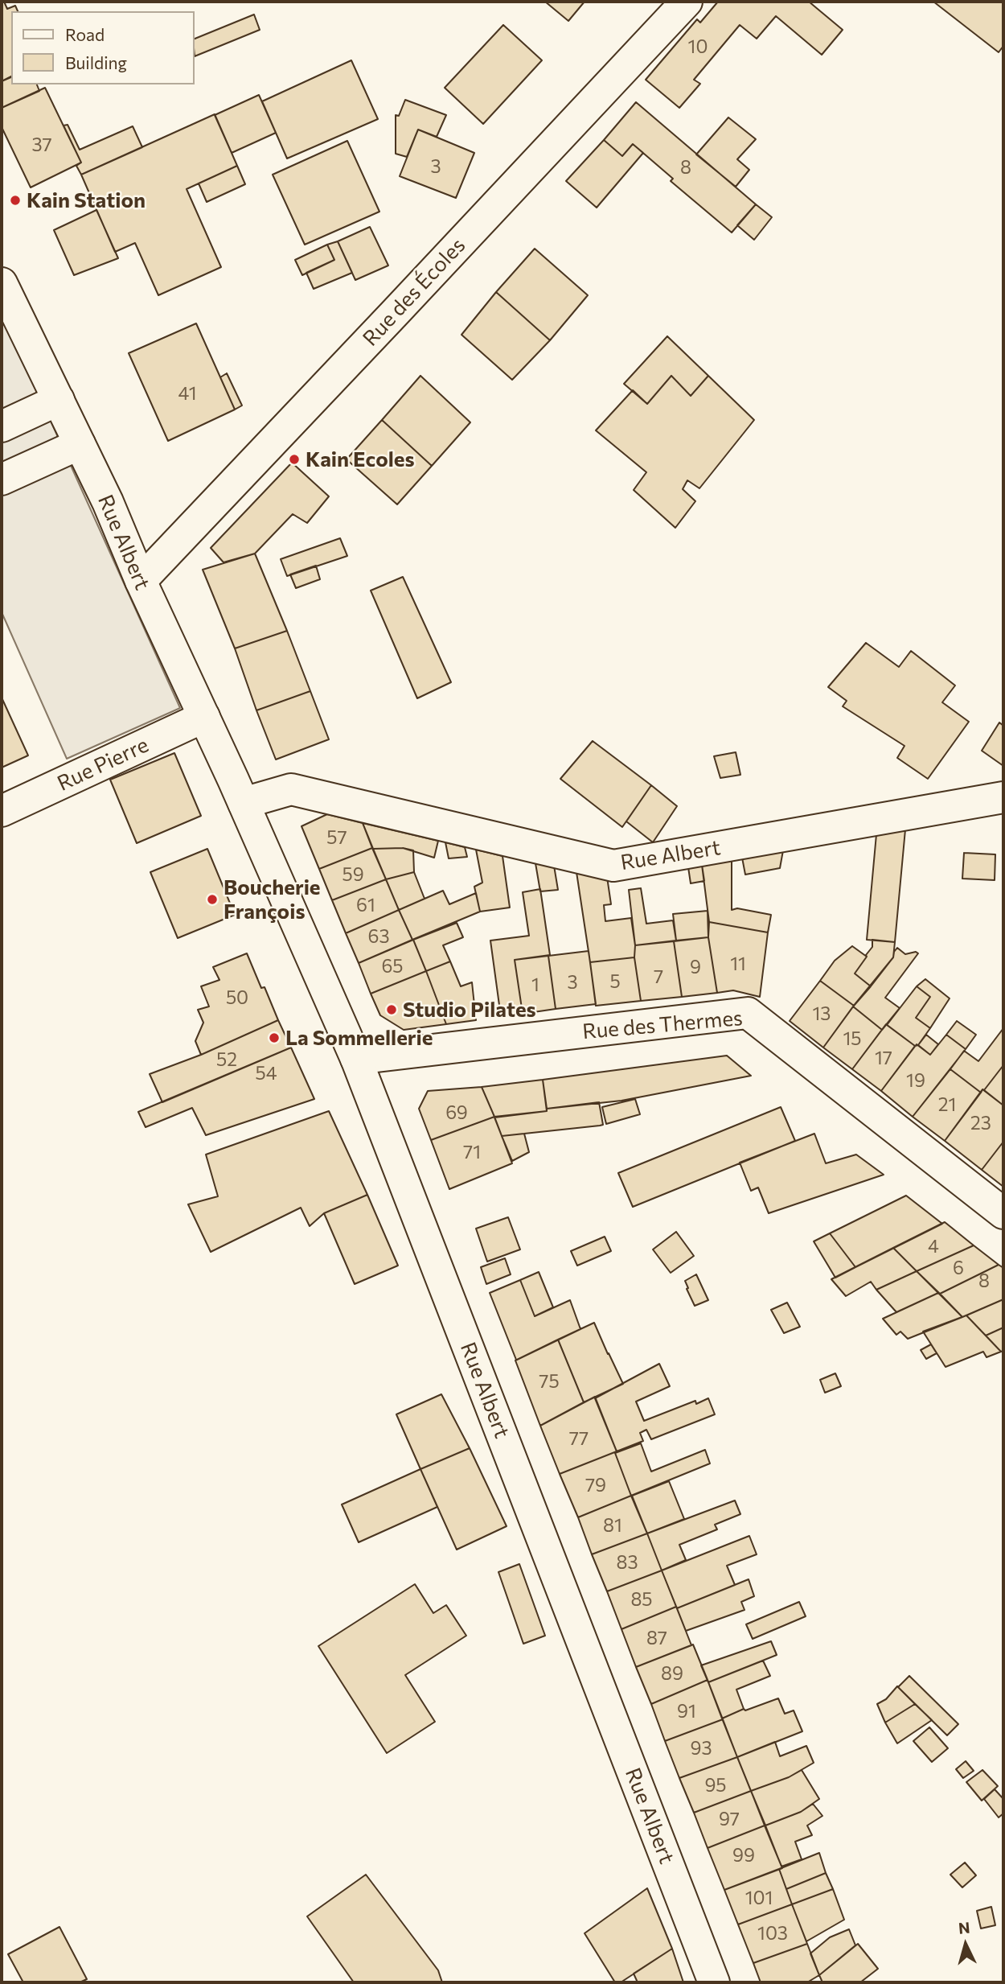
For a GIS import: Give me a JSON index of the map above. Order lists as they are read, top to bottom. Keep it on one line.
{"streets":{"street":["Rue des Écoles","Rue Albert","Rue Pierre","Rue des Thermes"]},"crossings":[["Rue des Écoles","Rue Albert"],["Rue Albert","Rue Pierre"],["Rue Albert","Rue des Thermes"]],"places":["Kain Station","Kain Ecoles","Boucherie François","Studio Pilates","La Sommellerie"],"house_numbers":["10","37","3","8","41","57","59","61","63","11","65","9","7","5","3","1","50","13","15","17","52","54","19","21","69","23","71","4","6","8","75","77","79","81","83","85","87","89","91","93","95","97","99","101","103"],"legend":["Road","Building"],"north":"top"}
